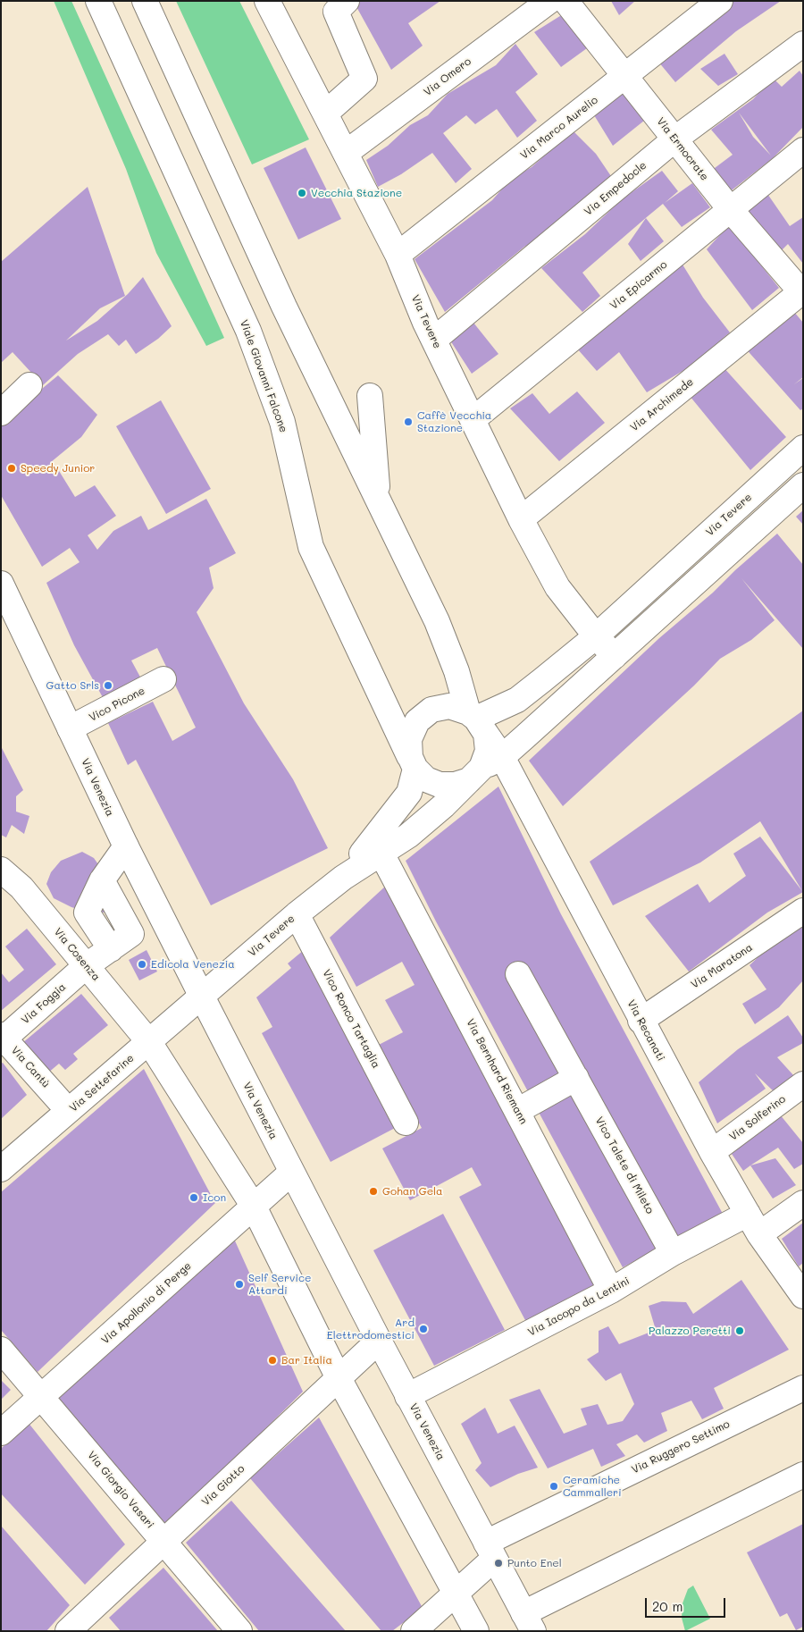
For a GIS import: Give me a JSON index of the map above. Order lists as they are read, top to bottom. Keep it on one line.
{"streets":{"street":["Via Omero","Via Marco Aurelio","Via Ermocrate","Via Empedocle","Via Epicarmo","Via Tevere","Viale Giovanni Falcone","Via Archimede","Vico Picone","Via Venezia","Via Cosenza","Via Maratona","Via Foggia","Vico Ronco Tartaglia","Via Recanati","Via Cantù","Via Bernhard Riemann","Via Settefarine","Via Solferino","Vico Talete di Mileto","Via Apollonio di Perge","Via Iacopo da Lentini","Via Ruggero Settimo","Via Giotto","Via Giorgio Vasari"]},"crossings":[["Via Omero","Via Tevere"],["Via Marco Aurelio","Via Ermocrate"],["Via Marco Aurelio","Via Tevere"],["Via Ermocrate","Via Empedocle"],["Via Ermocrate","Via Epicarmo"],["Via Ermocrate","Via Archimede"],["Via Empedocle","Via Tevere"],["Via Epicarmo","Via Tevere"],["Via Tevere","Viale Giovanni Falcone"],["Via Tevere","Via Archimede"],["Via Tevere","Via Venezia"],["Via Tevere","Vico Ronco Tartaglia"],["Via Tevere","Via Recanati"],["Via Tevere","Via Bernhard Riemann"],["Via Tevere","Via Settefarine"],["Viale Giovanni Falcone","Via Recanati"],["Vico Picone","Via Venezia"],["Via Venezia","Via Foggia"],["Via Venezia","Via Settefarine"],["Via Venezia","Via Apollonio di Perge"],["Via Venezia","Via Iacopo da Lentini"],["Via Venezia","Via Ruggero Settimo"],["Via Venezia","Via Giotto"],["Via Cosenza","Via Foggia"],["Via Cosenza","Via Settefarine"],["Via Maratona","Via Recanati"],["Via Foggia","Via Cantù"],["Via Recanati","Via Solferino"],["Via Recanati","Via Iacopo da Lentini"],["Via Bernhard Riemann","Via Iacopo da Lentini"],["Vico Talete di Mileto","Via Iacopo da Lentini"],["Via Apollonio di Perge","Via Giorgio Vasari"],["Via Giotto","Via Giorgio Vasari"]],"places":["Vecchia Stazione","Caffè Vecchia Stazione","Speedy Junior","Gatto Srls","Edicola Venezia","Gohan Gela","Icon","Self Service Attardi","Ard Elettrodomestici","Palazzo Peretti","Bar Italia","Ceramiche Cammalleri","Punto Enel"],"scale_bar":"20 m"}
